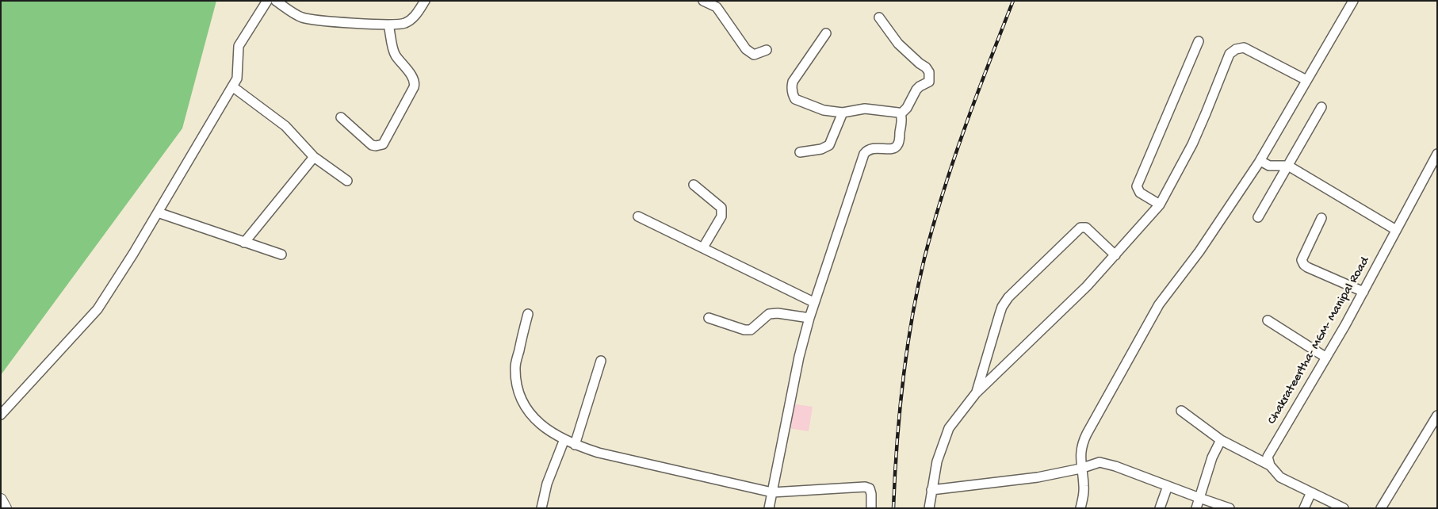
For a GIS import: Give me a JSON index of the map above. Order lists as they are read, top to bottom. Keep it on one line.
{"streets":{"street":["Chakrateertha- MGM- Manipal Road"]}}
